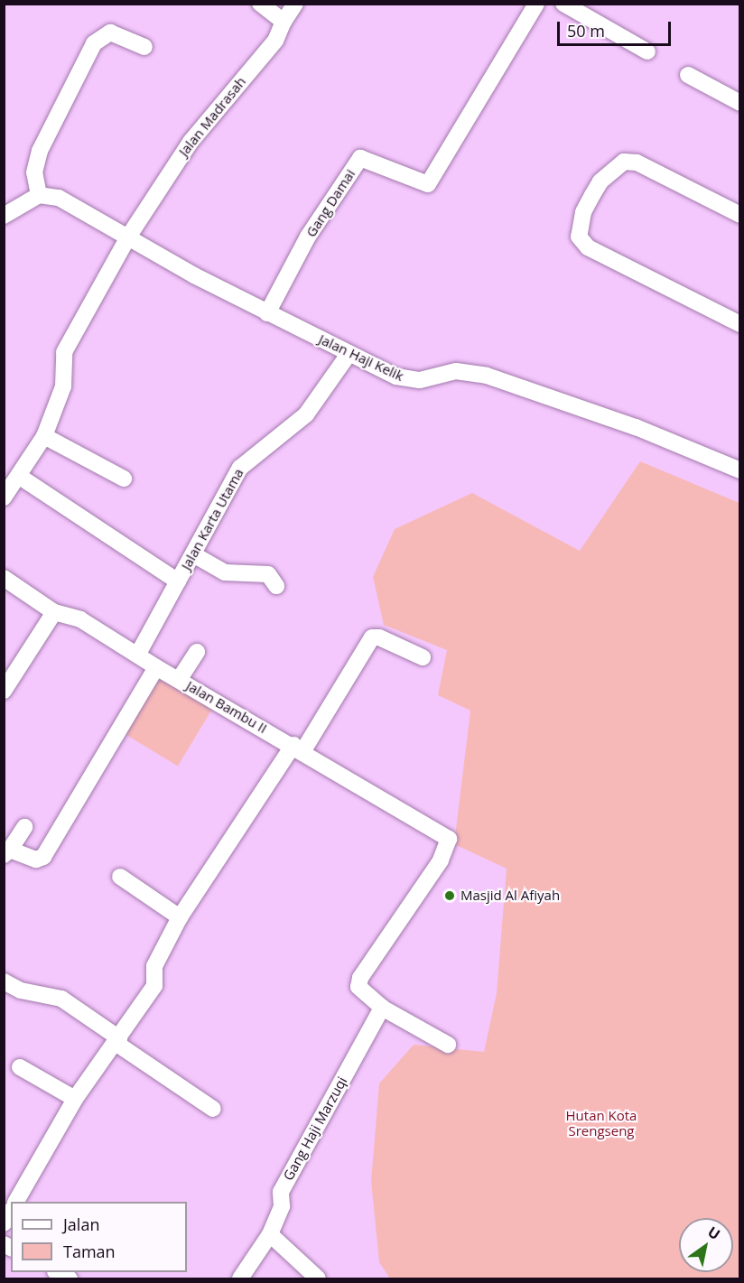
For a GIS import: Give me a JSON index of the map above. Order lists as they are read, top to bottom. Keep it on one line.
{"streets":{"street":["Jalan Madrasah","Gang Damai","Jalan Haji Kelik","Jalan Karta Utama","Jalan Bambu II","Gang Haji Marzuqi"]},"crossings":[["Jalan Madrasah","Jalan Haji Kelik"],["Gang Damai","Jalan Haji Kelik"],["Jalan Haji Kelik","Jalan Karta Utama"],["Jalan Karta Utama","Jalan Bambu II"],["Jalan Bambu II","Gang Haji Marzuqi"]],"parks":["Hutan Kota Srengseng"],"places":["Masjid Al Afiyah"],"legend":["Jalan","Taman"],"scale_bar":"50 m","north":"top right"}
